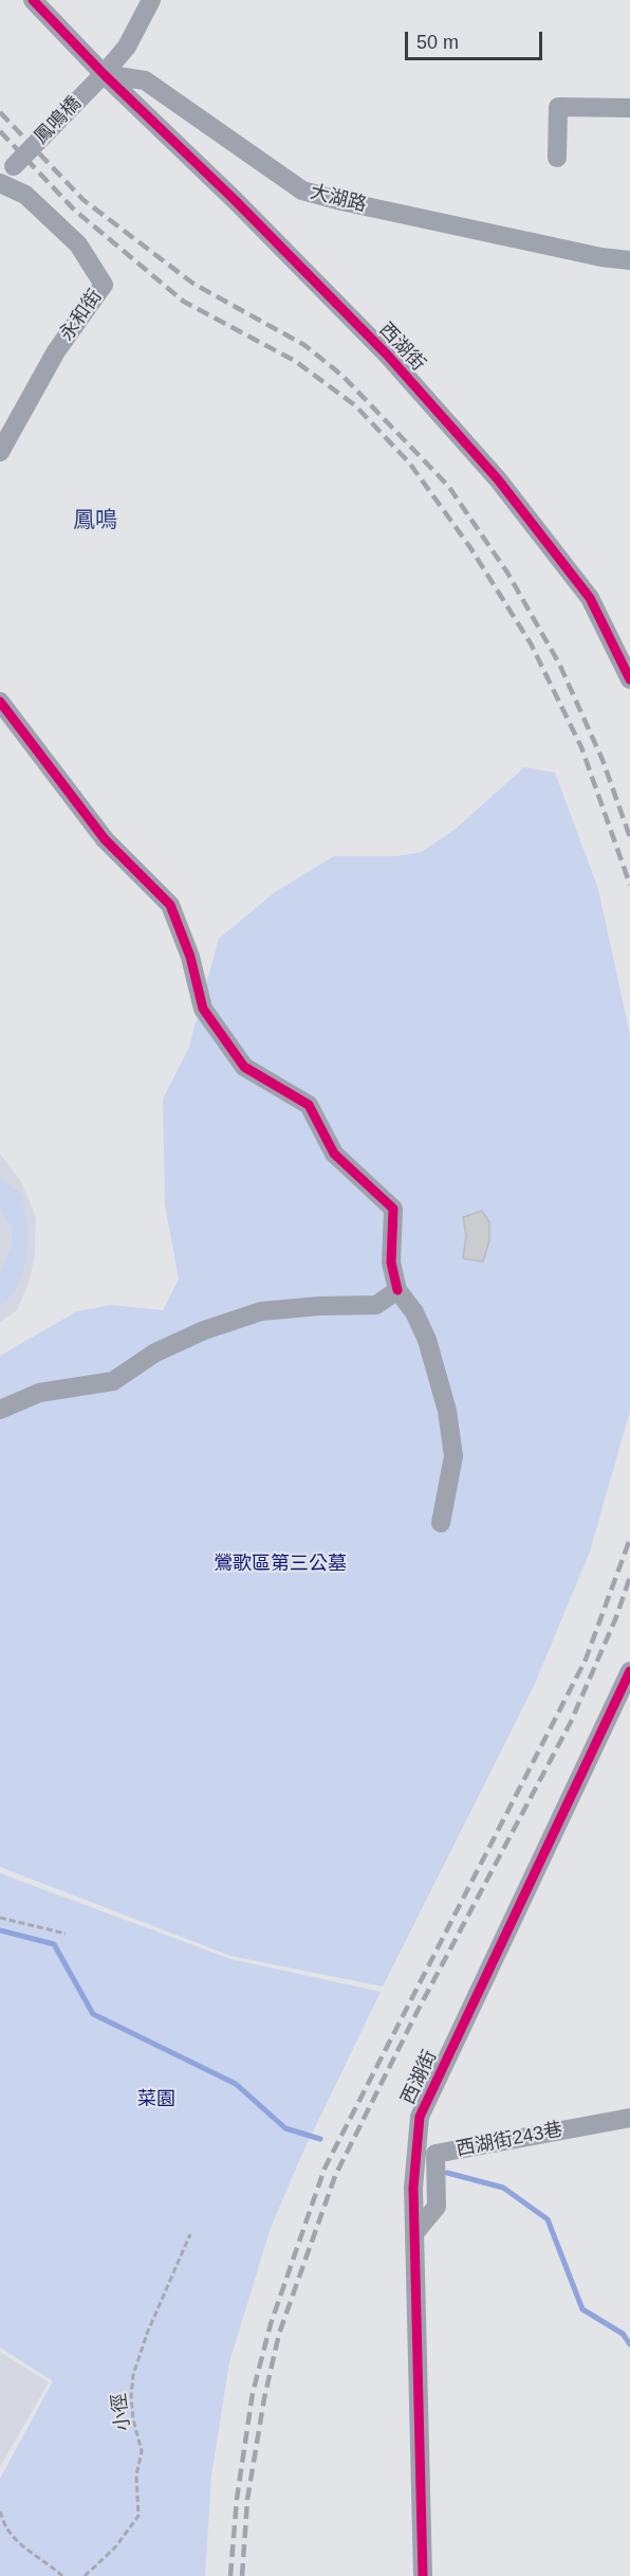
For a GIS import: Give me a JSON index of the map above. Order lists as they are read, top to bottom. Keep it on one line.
{"streets":{"street":["鳳鳴橋","大湖路","永和街","西湖街","西湖街243巷"],"path":["小徑"]},"crossings":[["鳳鳴橋","大湖路"],["鳳鳴橋","永和街"],["鳳鳴橋","西湖街"],["大湖路","西湖街"],["西湖街","西湖街243巷"]],"districts":["鳳鳴"],"parks":["鶯歌區第三公墓","菜園"],"scale_bar":"50 m"}
